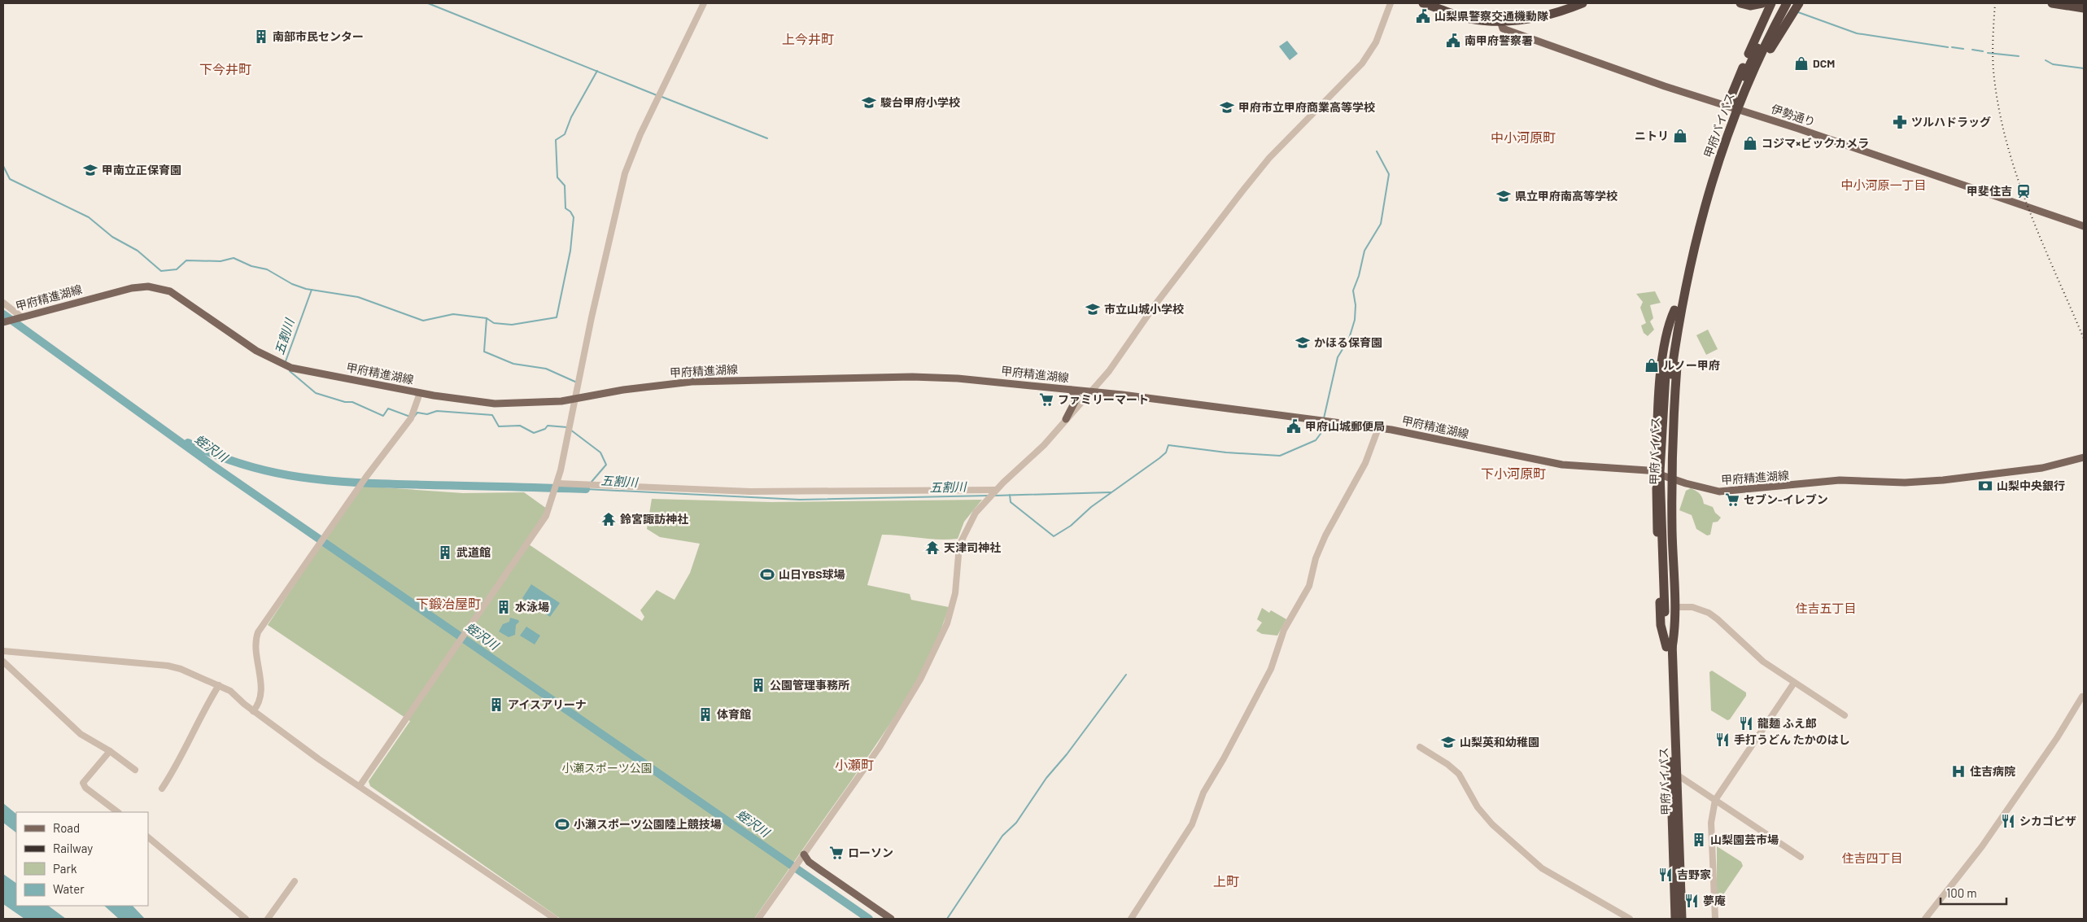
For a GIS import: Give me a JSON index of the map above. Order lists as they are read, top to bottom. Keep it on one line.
{"streets":{"highway":["甲府バイパス"],"main road":["伊勢通り","甲府精進湖線"]},"crossings":[["伊勢通り","甲府バイパス"]],"districts":["上今井町","下今井町","中小河原町","中小河原一丁目","下小河原町","下鍛冶屋町","住吉五丁目","小瀬町","住吉四丁目","上町"],"water":["五割川","蛭沢川"],"parks":["小瀬スポーツ公園"],"places":{"public building":["山梨県警察交通機動隊","南甲府警察署","甲府山城郵便局"],"building":["南部市民センター","武道館","水泳場","公園管理事務所","アイスアリーナ","体育館","山梨園芸市場"],"shop":["DCM","ニトリ","コジマ×ビックカメラ","ルノー甲府"],"school or university":["駿台甲府小学校","甲府市立甲府商業高等学校","甲南立正保育園","県立甲府南高等学校","市立山城小学校","かほる保育園","山梨英和幼稚園"],"pharmacy":["ツルハドラッグ"],"station":["甲斐住吉"],"supermarket":["ファミリーマート","セブン-イレブン","ローソン"],"bank":["山梨中央銀行"],"temple":["鈴宮諏訪神社","天津司神社"],"sports":["山日YBS球場","小瀬スポーツ公園陸上競技場"],"restaurant":["龍麺 ふえ郎","手打うどん たかのはし","シカゴピザ","吉野家","夢庵"],"hospital":["住吉病院"]},"legend":["Road","Railway","Park","Water"],"scale_bar":"100 m"}
